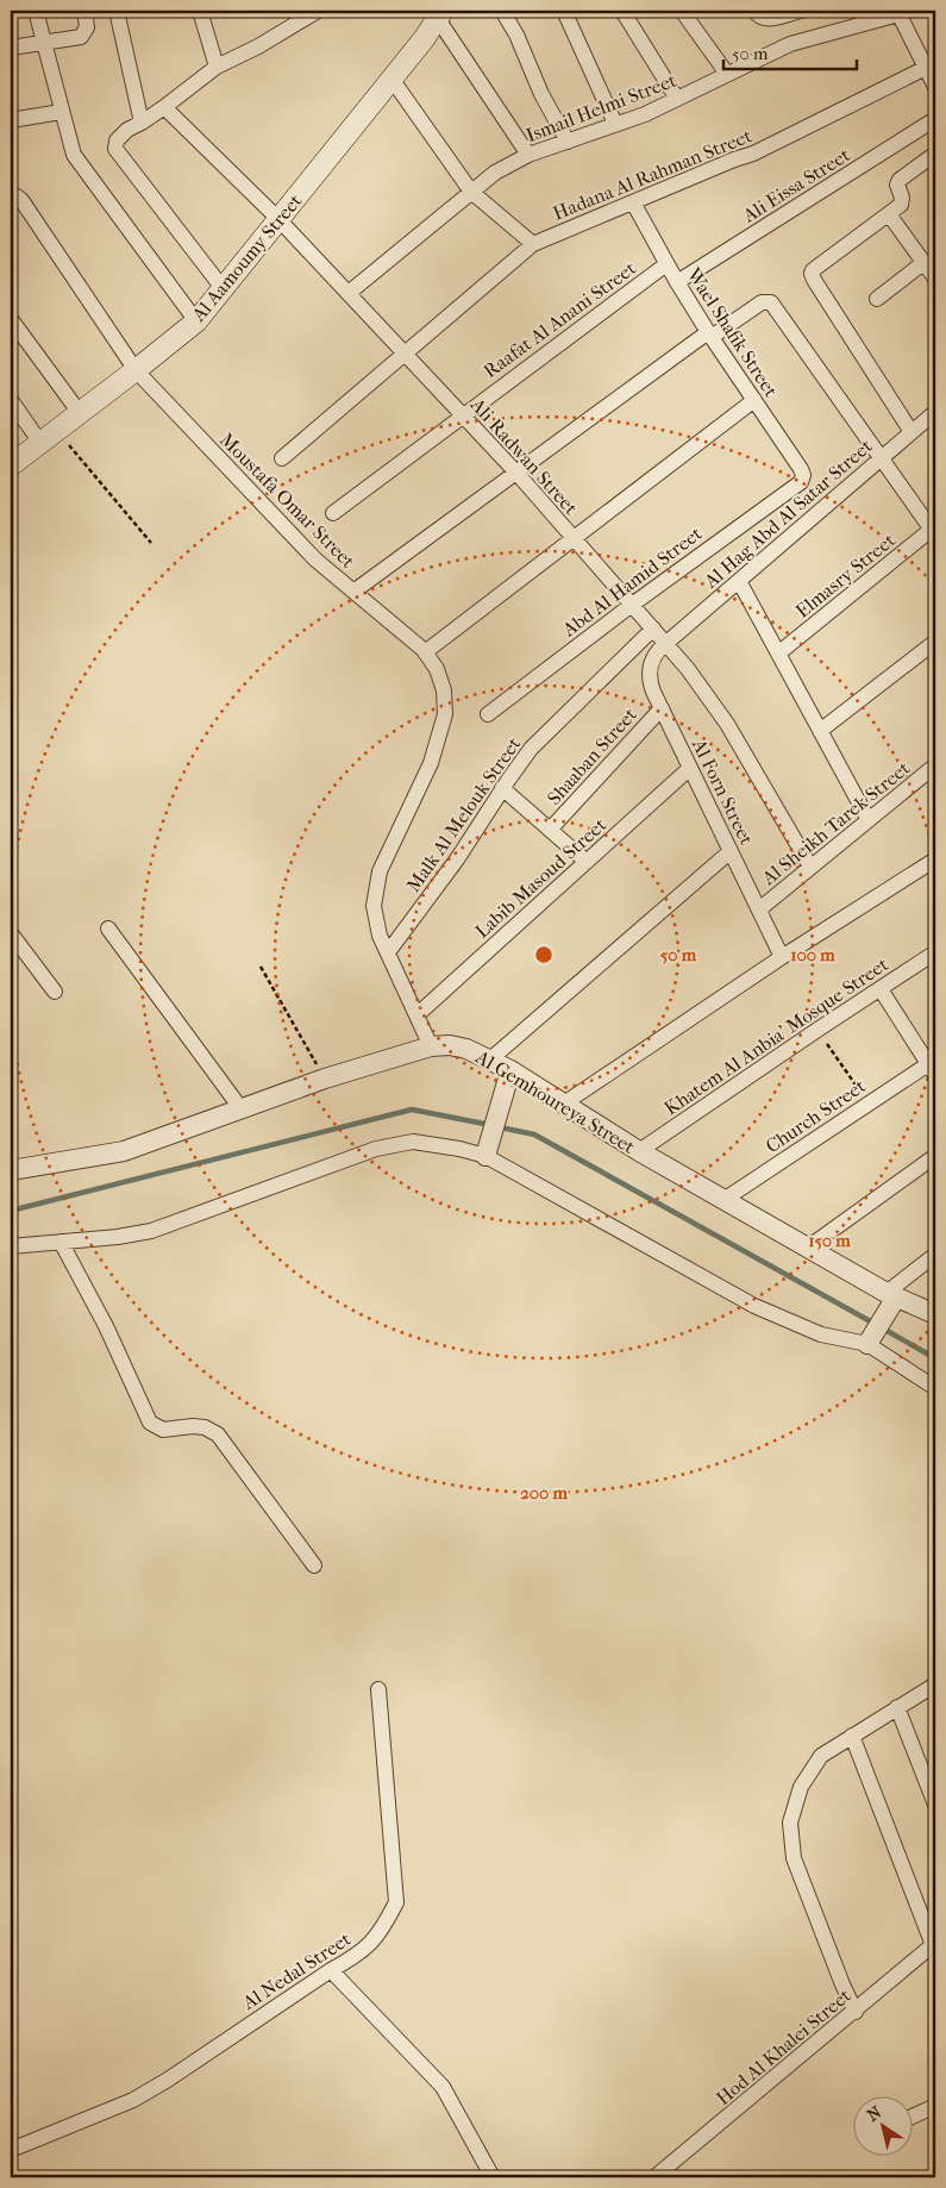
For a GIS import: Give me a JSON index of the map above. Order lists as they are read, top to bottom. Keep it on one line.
{"streets":{"main road":["Al Aamoumy Street"],"street":["Ismail Helmi Street","Hadana Al Rahman Street","Ali Eissa Street","Raafat Al Anani Street","Wael Shafik Street","Ali Radwan Street","Moustafa Omar Street","Al Hag Abd Al Satar Street","Elmasry Street","Abd Al Hamid Street","Shaaban Street","Al Forn Street","Malk Al Melouk Street","Al Sheikh Tarek Street","Labib Masoud Street","Khatem Al Anbia' Mosque Street","Al Gemhoureya Street","Church Street","Al Nedal Street","Hod Al Khalei Street"]},"crossings":[["Ismail Helmi Street","Ali Radwan Street"],["Hadana Al Rahman Street","Wael Shafik Street"],["Hadana Al Rahman Street","Ali Radwan Street"],["Ali Eissa Street","Wael Shafik Street"],["Al Aamoumy Street","Ali Radwan Street"],["Al Aamoumy Street","Moustafa Omar Street"],["Raafat Al Anani Street","Wael Shafik Street"],["Raafat Al Anani Street","Ali Radwan Street"],["Wael Shafik Street","Abd Al Hamid Street"],["Ali Radwan Street","Al Hag Abd Al Satar Street"],["Ali Radwan Street","Abd Al Hamid Street"],["Ali Radwan Street","Al Forn Street"],["Ali Radwan Street","Malk Al Melouk Street"],["Ali Radwan Street","Al Sheikh Tarek Street"],["Moustafa Omar Street","Malk Al Melouk Street"],["Moustafa Omar Street","Labib Masoud Street"],["Moustafa Omar Street","Al Gemhoureya Street"],["Al Hag Abd Al Satar Street","Al Forn Street"],["Shaaban Street","Al Forn Street"],["Al Forn Street","Al Sheikh Tarek Street"],["Al Forn Street","Labib Masoud Street"],["Khatem Al Anbia' Mosque Street","Al Gemhoureya Street"],["Al Gemhoureya Street","Church Street"]],"scale_bar":"50 m","north":"top left","rings":["50 m","100 m","150 m","200 m"]}
